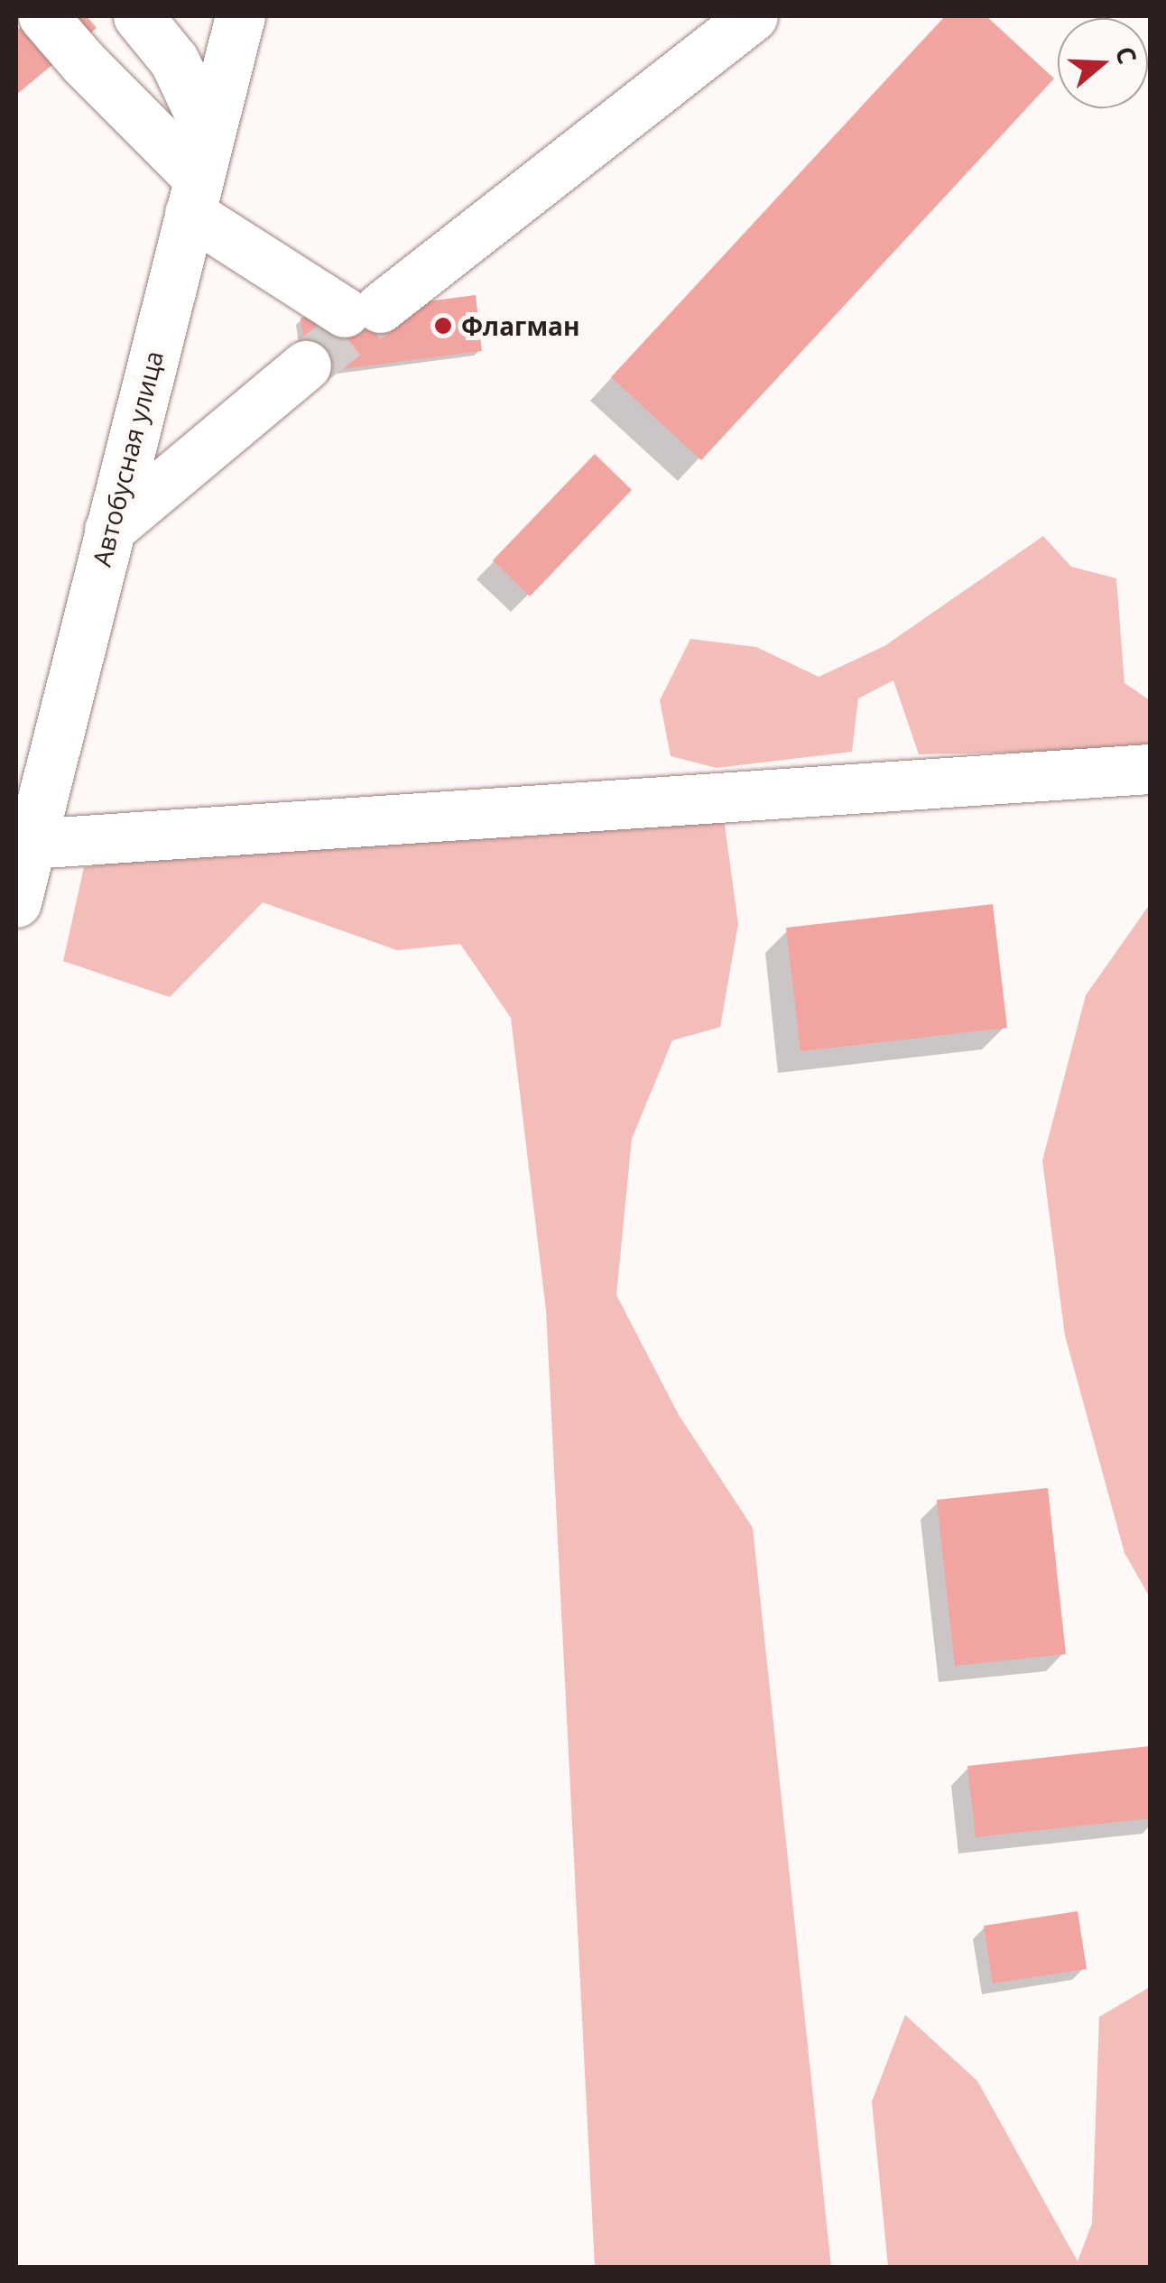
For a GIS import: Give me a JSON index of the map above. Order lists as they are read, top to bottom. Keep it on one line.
{"streets":{"street":["Автобусная улица"]},"places":["Флагман"],"north":"right"}
